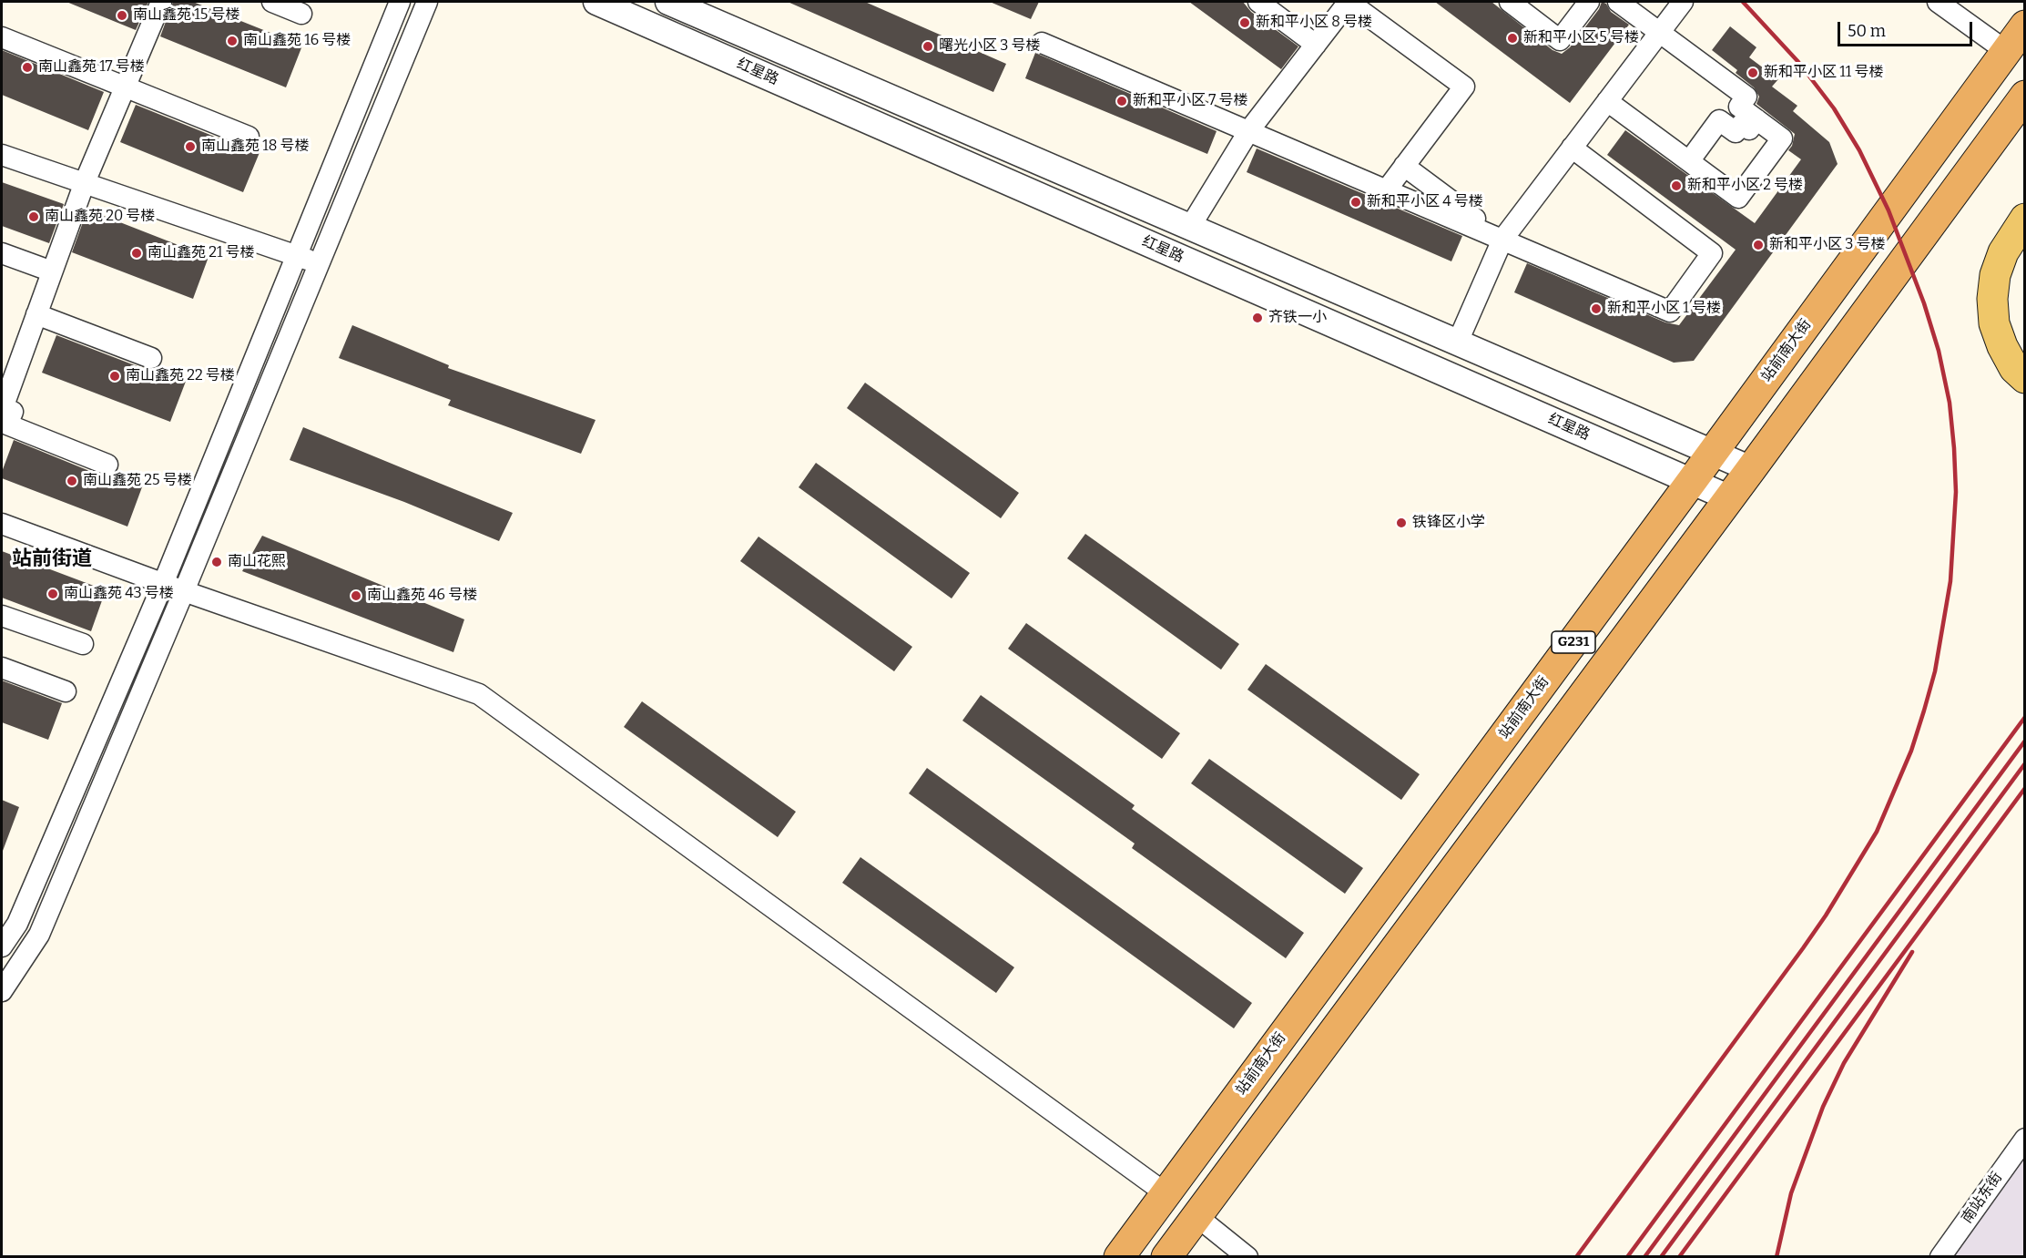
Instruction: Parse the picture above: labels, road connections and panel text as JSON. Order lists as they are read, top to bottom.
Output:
{
  "streets": {
    "highway": ["站前南大街", "G231"],
    "street": ["红星路", "南站东街"]
  },
  "crossings": [
    ["红星路", "站前南大街"],
    ["红星路", "G231"]
  ],
  "districts": ["站前街道"],
  "places": [
    "南山鑫苑 15 号楼",
    "新和平小区 8 号楼",
    "新和平小区 5 号楼",
    "南山鑫苑 16 号楼",
    "曙光小区 3 号楼",
    "南山鑫苑 17 号楼",
    "新和平小区 11 号楼",
    "新和平小区 7 号楼",
    "南山鑫苑 18 号楼",
    "新和平小区 2 号楼",
    "新和平小区 4 号楼",
    "南山鑫苑 20 号楼",
    "新和平小区 3 号楼",
    "南山鑫苑 21 号楼",
    "新和平小区 1 号楼",
    "齐铁一小",
    "南山鑫苑 22 号楼",
    "南山鑫苑 25 号楼",
    "铁锋区小学",
    "南山花熙",
    "南山鑫苑 43 号楼",
    "南山鑫苑 46 号楼"
  ],
  "scale_bar": "50 m"
}
